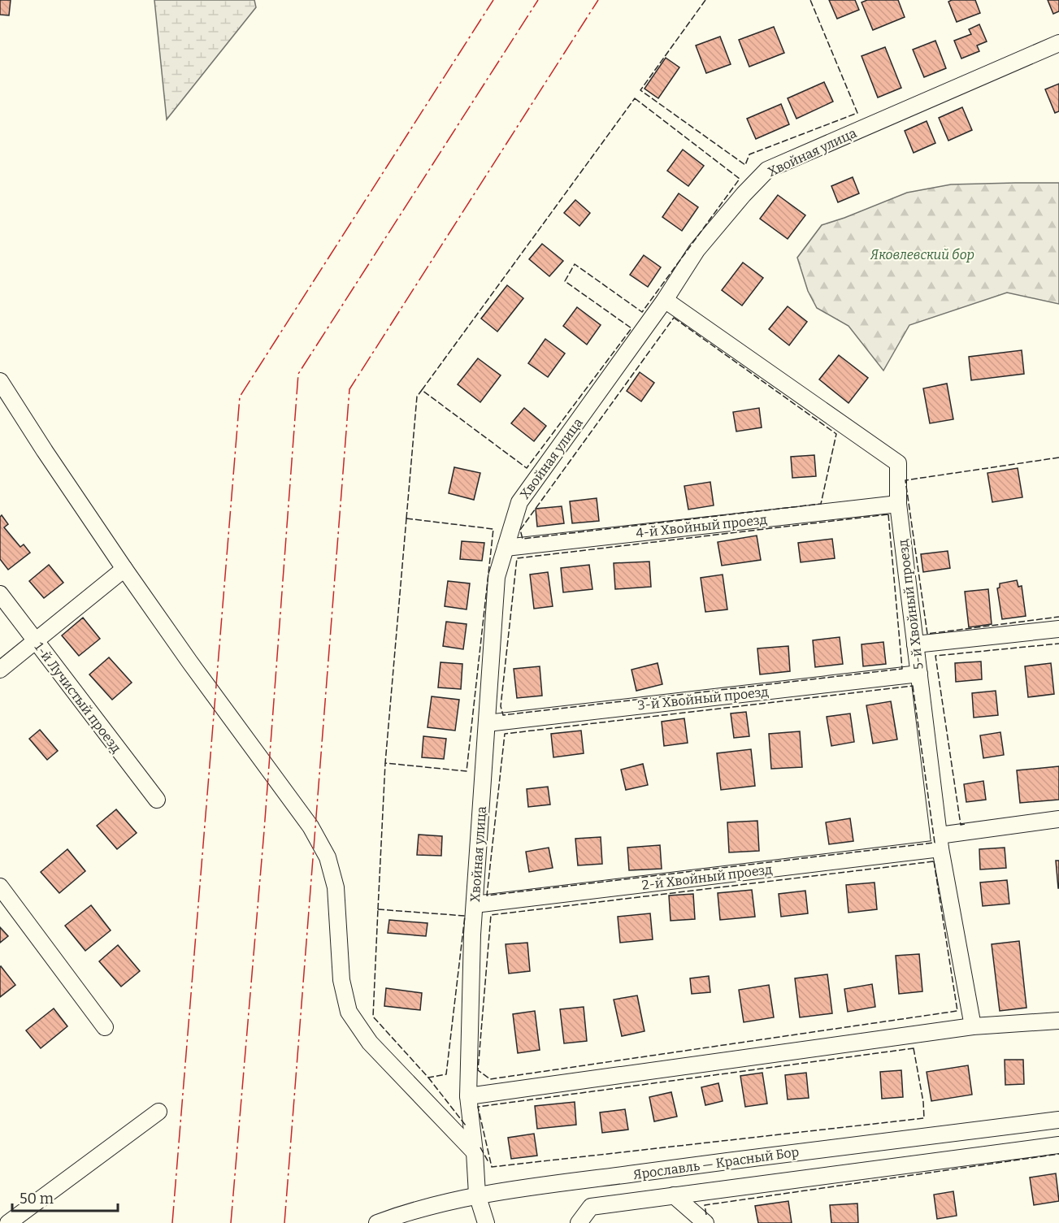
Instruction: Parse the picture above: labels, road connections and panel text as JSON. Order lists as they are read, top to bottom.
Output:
{
  "streets": {
    "street": [
      "Хвойная улица",
      "4-й Хвойный проезд",
      "5-й Хвойный проезд",
      "1-й Лучистый проезд",
      "3-й Хвойный проезд",
      "2-й Хвойный проезд",
      "Ярославль — Красный Бор"
    ]
  },
  "crossings": [
    ["Хвойная улица", "4-й Хвойный проезд"],
    ["Хвойная улица", "5-й Хвойный проезд"],
    ["Хвойная улица", "3-й Хвойный проезд"],
    ["Хвойная улица", "2-й Хвойный проезд"],
    ["Хвойная улица", "Ярославль — Красный Бор"],
    ["4-й Хвойный проезд", "5-й Хвойный проезд"],
    ["5-й Хвойный проезд", "3-й Хвойный проезд"],
    ["5-й Хвойный проезд", "2-й Хвойный проезд"]
  ],
  "parks": ["Яковлевский бор"],
  "scale_bar": "50 m"
}
